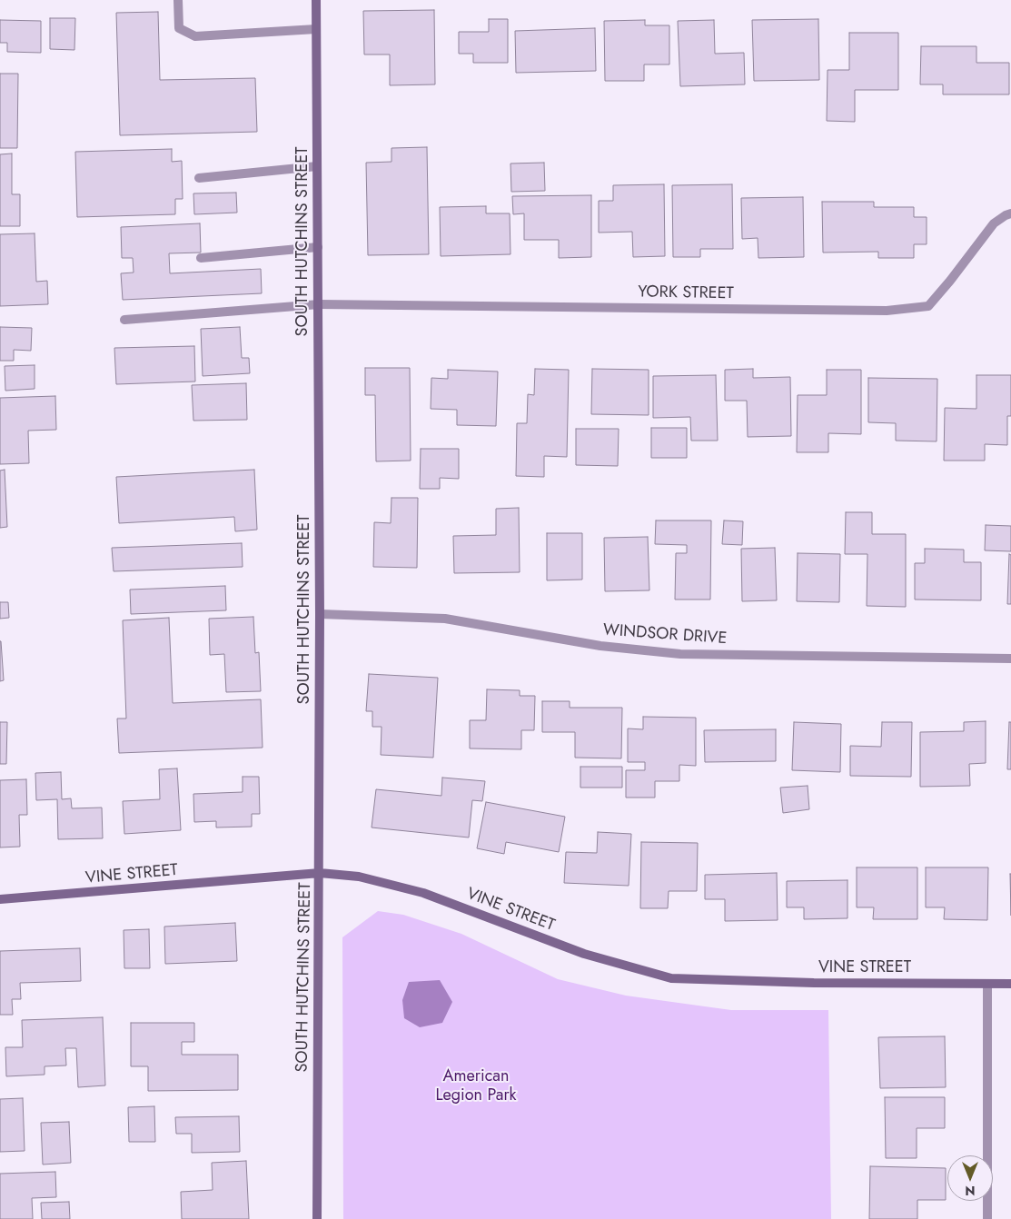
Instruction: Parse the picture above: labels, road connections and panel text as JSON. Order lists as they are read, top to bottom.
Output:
{
  "streets": {
    "main road": ["SOUTH HUTCHINS STREET", "VINE STREET"],
    "street": ["YORK STREET", "WINDSOR DRIVE"]
  },
  "crossings": [
    ["SOUTH HUTCHINS STREET", "YORK STREET"],
    ["SOUTH HUTCHINS STREET", "WINDSOR DRIVE"],
    ["SOUTH HUTCHINS STREET", "VINE STREET"]
  ],
  "parks": ["American Legion Park"],
  "north": "bottom"
}
